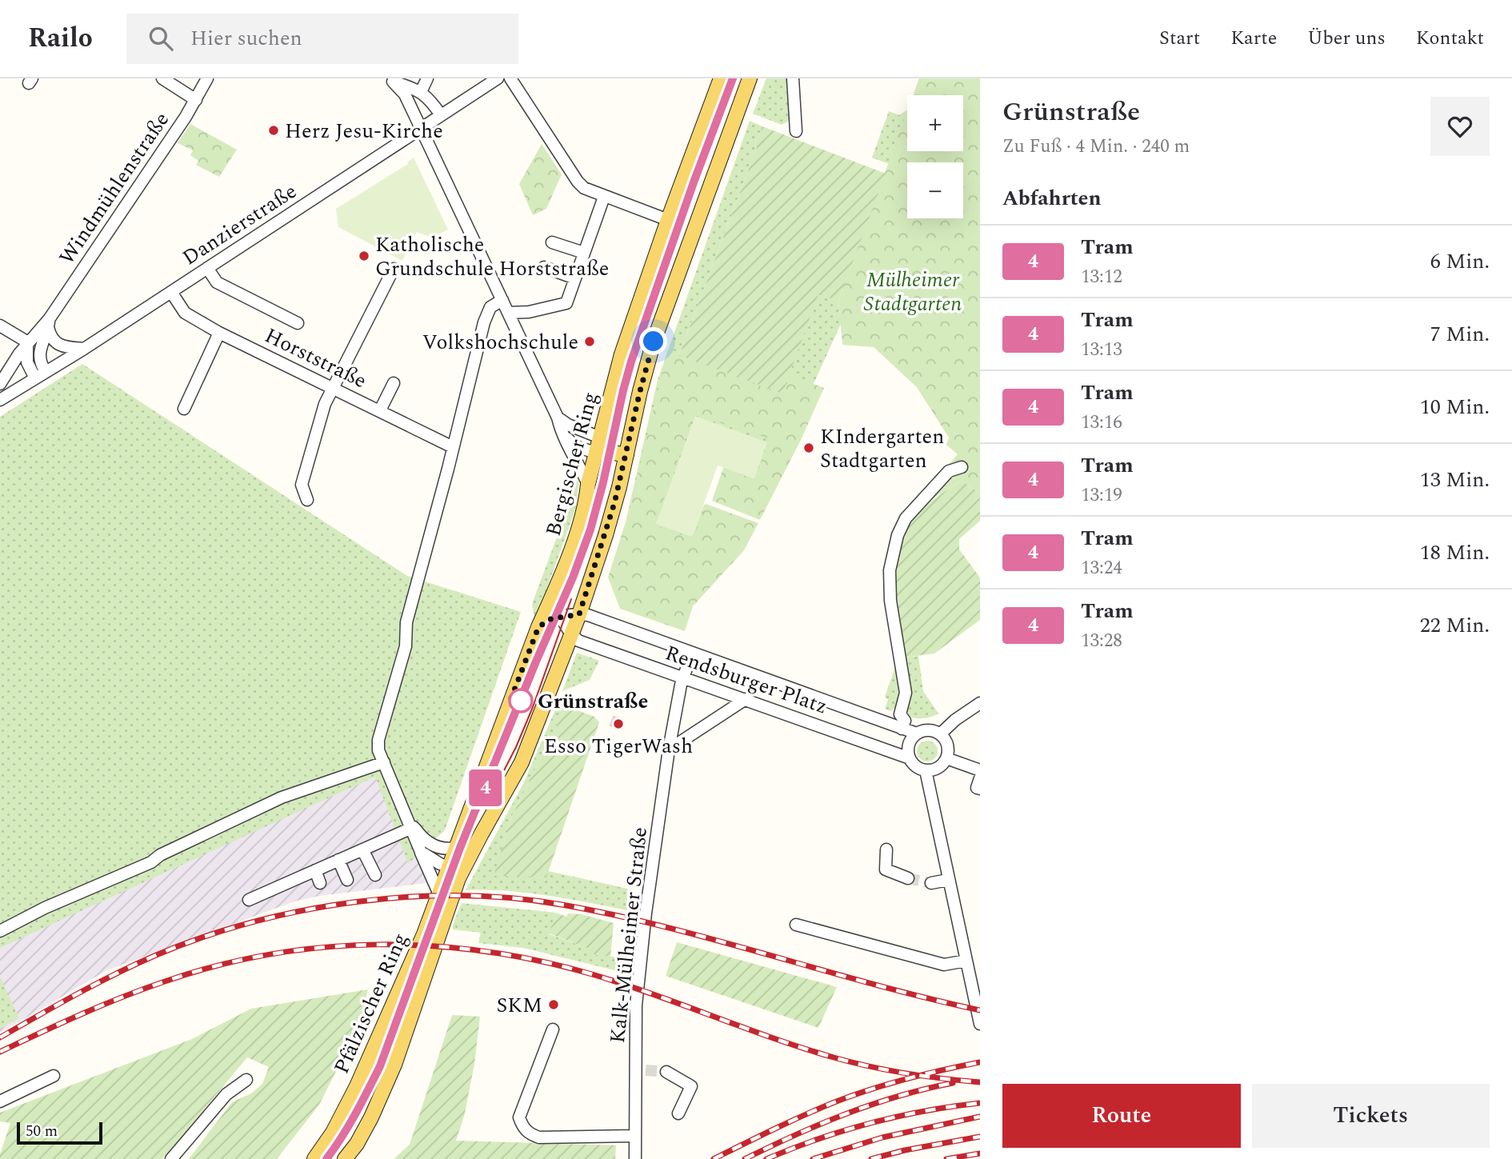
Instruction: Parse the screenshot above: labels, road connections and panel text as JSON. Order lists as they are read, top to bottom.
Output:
{
  "streets": {
    "main road": ["Bergischer Ring", "Pfälzischer Ring"],
    "street": [
      "Windmühlenstraße",
      "Danzierstraße",
      "Horststraße",
      "Rendsburger Platz",
      "Kalk-Mülheimer Straße"
    ]
  },
  "crossings": [
    ["Windmühlenstraße", "Danzierstraße"],
    ["Danzierstraße", "Horststraße"],
    ["Bergischer Ring", "Pfälzischer Ring"],
    ["Rendsburger Platz", "Kalk-Mülheimer Straße"]
  ],
  "parks": ["Mülheimer Stadtgarten"],
  "places": [
    "Herz Jesu-Kirche",
    "Katholische Grundschule Horststraße",
    "Volkshochschule",
    "KIndergarten Stadtgarten",
    "Grünstraße",
    "Esso TigerWash",
    "SKM"
  ],
  "lines": ["tram line 4"],
  "scale_bar": "50 m",
  "page": {
    "header": "Railo",
    "search": "Hier suchen",
    "nav": [
      "Start",
      "Karte",
      "Über uns",
      "Kontakt"
    ],
    "on_map": "4",
    "heading": [
      ["Grünstraße", "Zu Fuß · 4 Min. · 240 m"],
      "Abfahrten"
    ],
    "map_buttons": ["+", "−"],
    "list": [
      {
        "mark": "4",
        "name": "Tram",
        "note": "13:12",
        "value": "6 Min."
      },
      {
        "mark": "4",
        "name": "Tram",
        "note": "13:13",
        "value": "7 Min."
      },
      {
        "mark": "4",
        "name": "Tram",
        "note": "13:16",
        "value": "10 Min."
      },
      {
        "mark": "4",
        "name": "Tram",
        "note": "13:19",
        "value": "13 Min."
      },
      {
        "mark": "4",
        "name": "Tram",
        "note": "13:24",
        "value": "18 Min."
      },
      {
        "mark": "4",
        "name": "Tram",
        "note": "13:28",
        "value": "22 Min."
      }
    ],
    "buttons": ["Route", "Tickets"],
    "scale": "50 m"
  }
}
